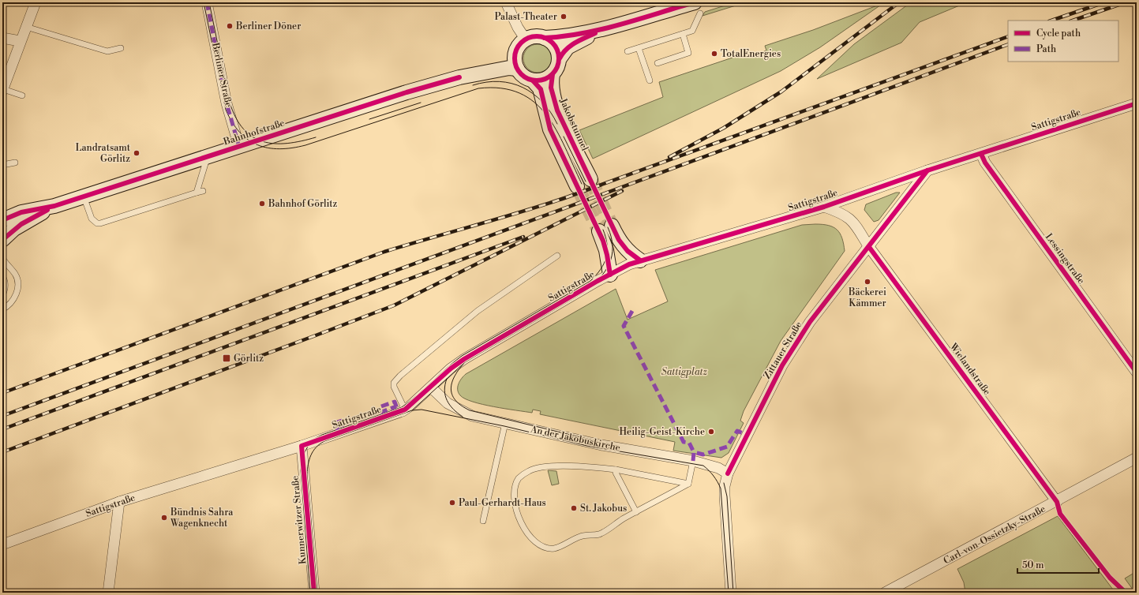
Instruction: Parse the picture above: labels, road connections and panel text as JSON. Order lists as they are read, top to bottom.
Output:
{
  "streets": {
    "main road": ["Jakobstunnel", "Bahnhofstraße"],
    "street": [
      "Berliner Straße",
      "Sattigstraße",
      "Lessingstraße",
      "Zittauer Straße",
      "Wielandstraße",
      "An der Jakobuskirche",
      "Kunnerwitzer Straße",
      "Carl-von-Ossietzky-Straße"
    ]
  },
  "crossings": [
    ["Berliner Straße", "Bahnhofstraße"],
    ["Sattigstraße", "Lessingstraße"],
    ["Sattigstraße", "An der Jakobuskirche"],
    ["Sattigstraße", "Kunnerwitzer Straße"],
    ["Jakobstunnel", "Bahnhofstraße"],
    ["Zittauer Straße", "Wielandstraße"],
    ["Zittauer Straße", "An der Jakobuskirche"],
    ["Wielandstraße", "Carl-von-Ossietzky-Straße"]
  ],
  "parks": ["Sattigplatz"],
  "places": {
    "other": [
      "Palast-Theater",
      "Berliner Döner",
      "TotalEnergies",
      "Landratsamt Görlitz",
      "Bahnhof Görlitz",
      "Bäckerei Kämmer",
      "Heilig-Geist-Kirche",
      "Paul-Gerhardt-Haus",
      "St. Jakobus",
      "Bündnis Sahra Wagenknecht"
    ],
    "transit": ["Görlitz"]
  },
  "legend": ["Cycle path", "Path"],
  "scale_bar": "50 m"
}
